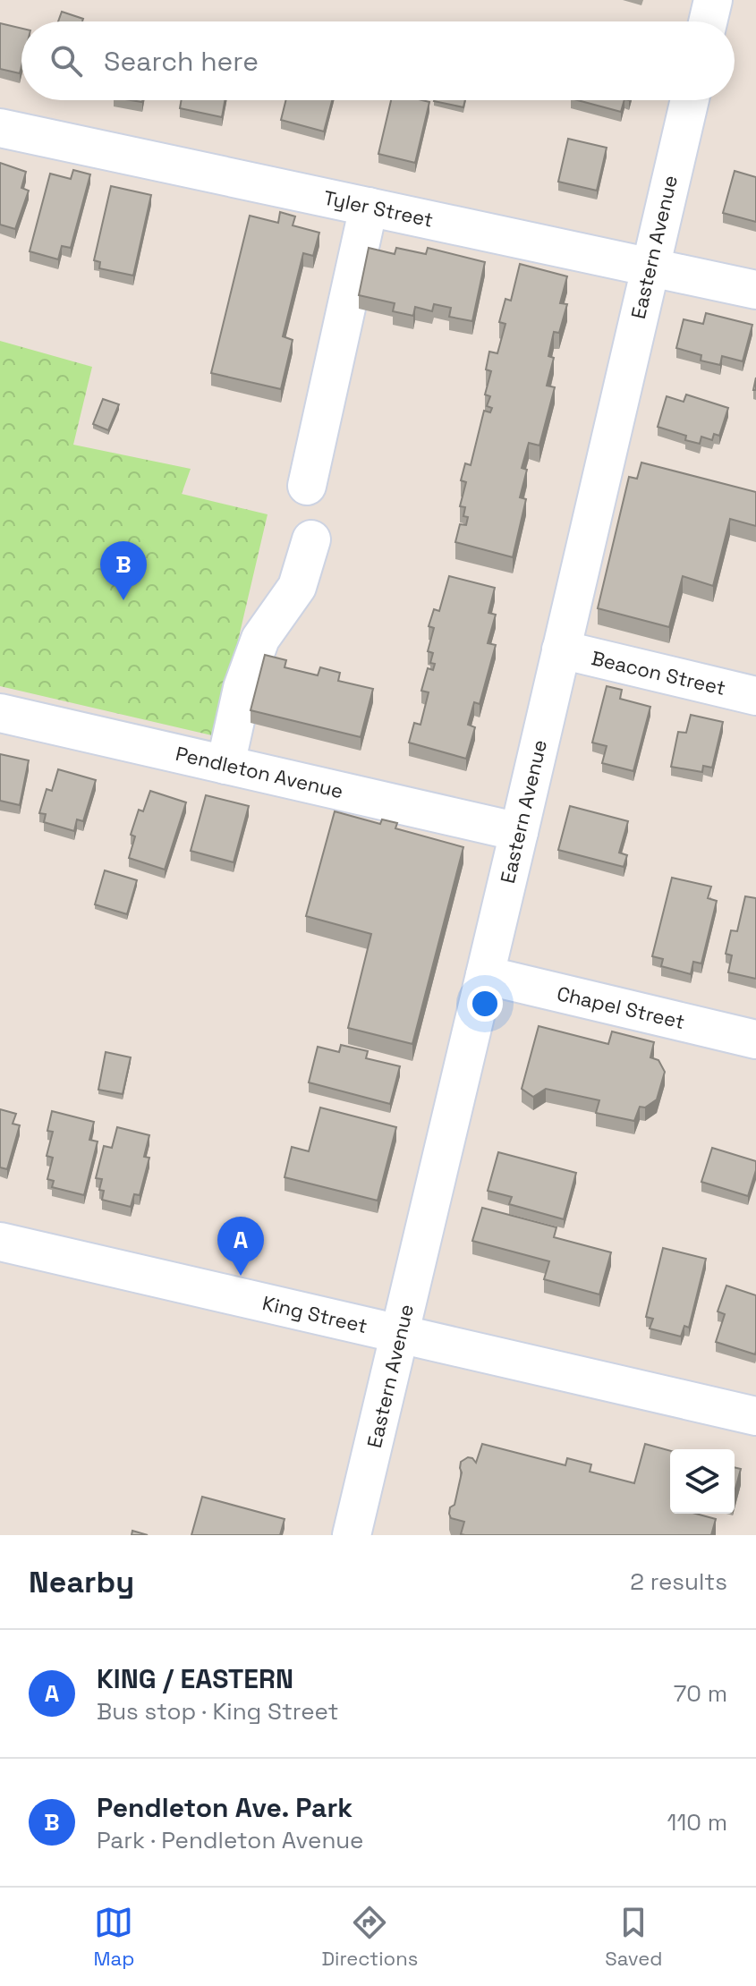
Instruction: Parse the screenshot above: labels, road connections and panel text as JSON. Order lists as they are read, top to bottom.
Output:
{
  "streets": {
    "street": [
      "Tyler Street",
      "Eastern Avenue",
      "Beacon Street",
      "Pendleton Avenue",
      "Chapel Street",
      "King Street"
    ]
  },
  "crossings": [
    ["Tyler Street", "Eastern Avenue"],
    ["Eastern Avenue", "Beacon Street"],
    ["Eastern Avenue", "Pendleton Avenue"],
    ["Eastern Avenue", "Chapel Street"],
    ["Eastern Avenue", "King Street"]
  ],
  "page": {
    "search": "Search here",
    "pins": ["B", "A"],
    "heading": ["Nearby", "2 results"],
    "list": [
      {
        "mark": "A",
        "name": "KING / EASTERN",
        "note": "Bus stop · King Street",
        "value": "70 m"
      },
      {
        "mark": "B",
        "name": "Pendleton Ave. Park",
        "note": "Park · Pendleton Avenue",
        "value": "110 m"
      }
    ],
    "nav": ["Map", "Directions", "Saved"]
  }
}
